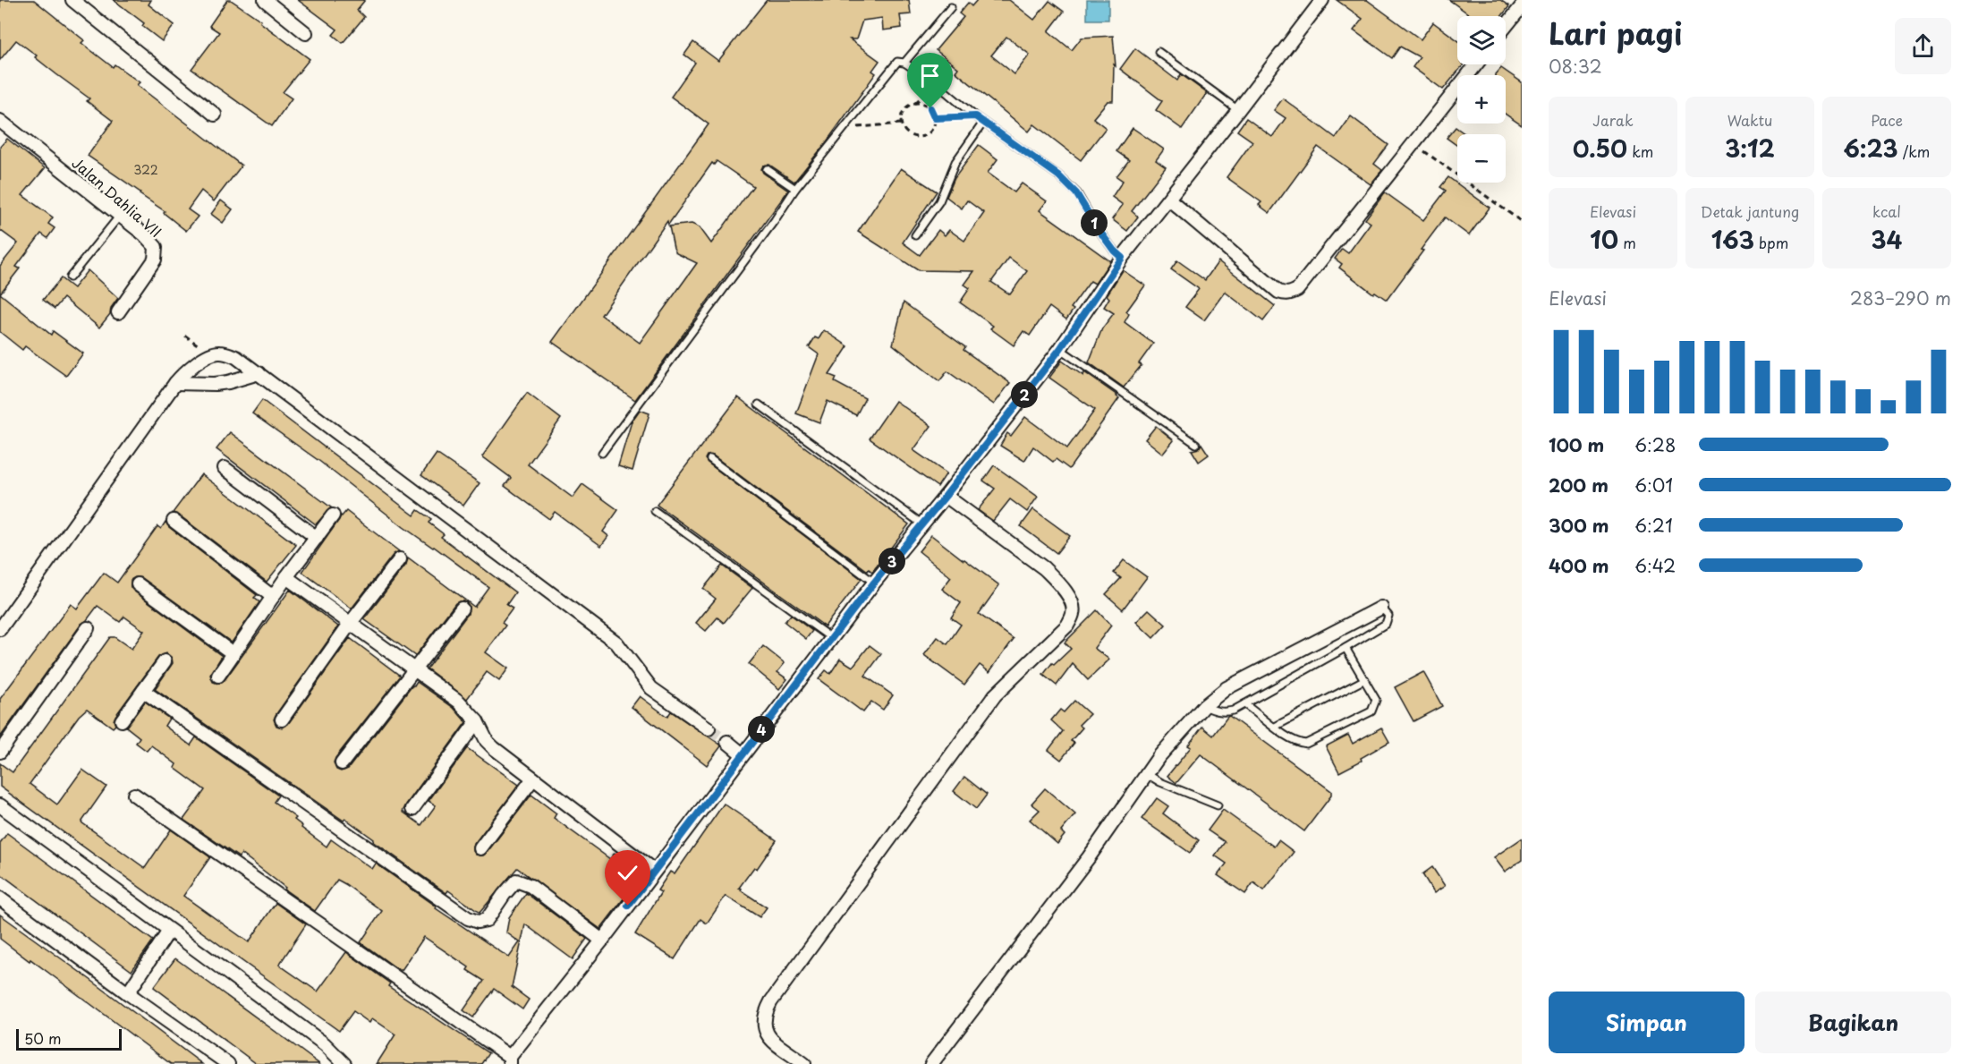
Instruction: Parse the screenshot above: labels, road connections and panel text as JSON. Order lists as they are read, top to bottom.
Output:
{
  "streets": {
    "street": ["Jalan Dahlia VII"]
  },
  "house_numbers": ["322"],
  "scale_bar": "50 m",
  "page": {
    "heading": ["Lari pagi", "08:32"],
    "map_buttons": ["+", "−"],
    "stats": [
      ["Jarak", "0.50 km"],
      ["Waktu", "3:12"],
      ["Pace", "6:23 /km"],
      ["Elevasi", "10 m"],
      ["Detak jantung", "163 bpm"],
      ["kcal", "34"]
    ],
    "pins": [
      "1",
      "2",
      "3",
      "4"
    ],
    "chart": ["Elevasi", "283–290 m"],
    "list": [
      {
        "name": "100 m",
        "note": "6:28"
      },
      {
        "name": "200 m",
        "note": "6:01"
      },
      {
        "name": "300 m",
        "note": "6:21"
      },
      {
        "name": "400 m",
        "note": "6:42"
      }
    ],
    "buttons": ["Simpan", "Bagikan"],
    "scale": "50 m"
  }
}
